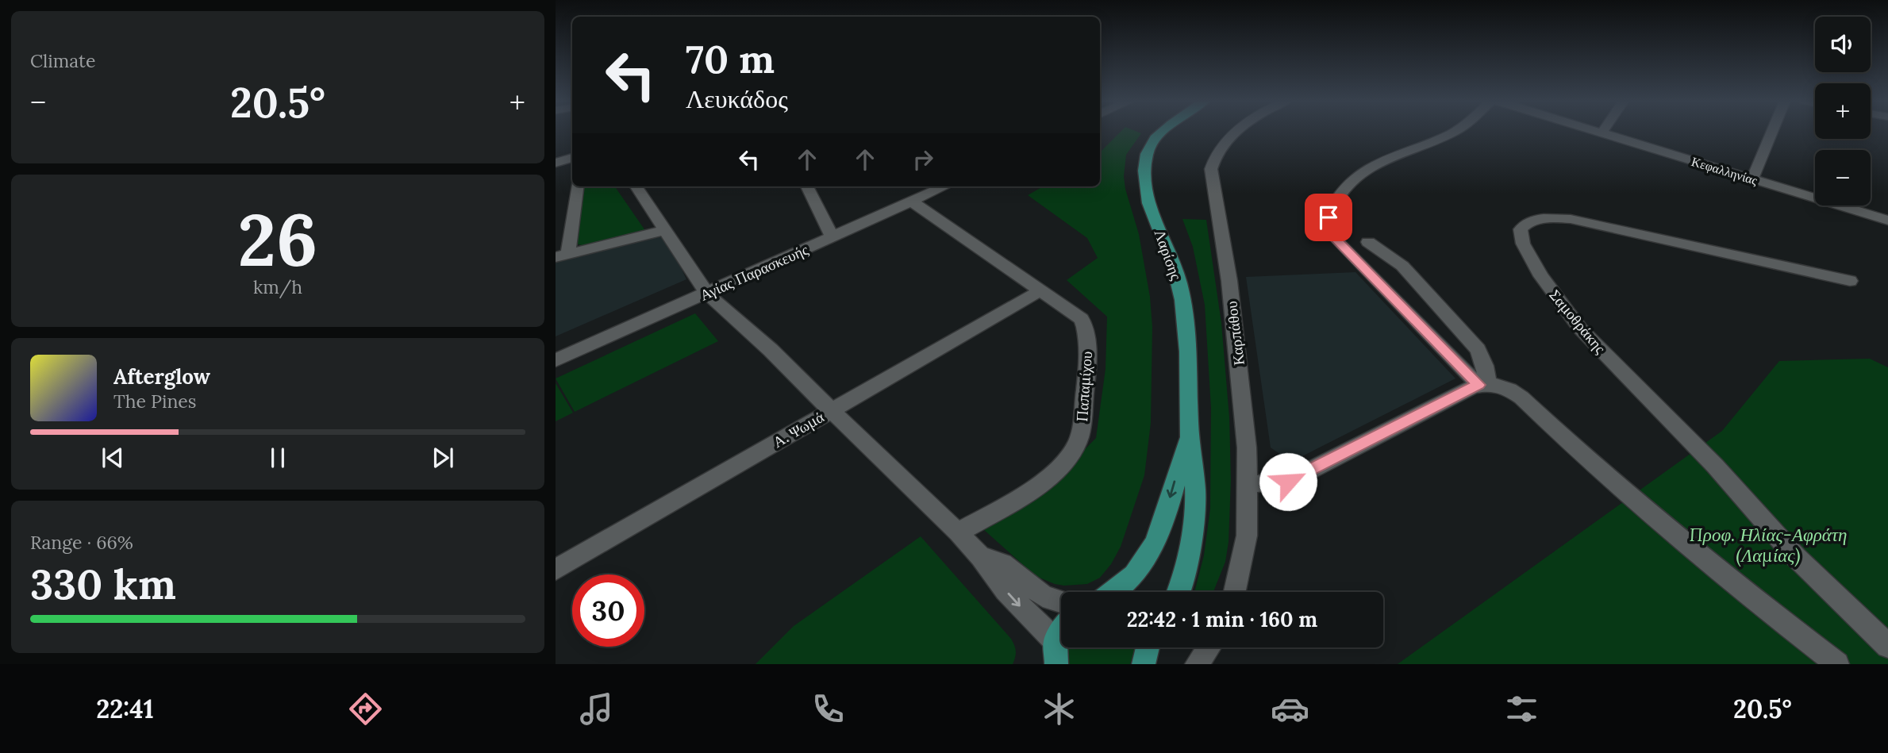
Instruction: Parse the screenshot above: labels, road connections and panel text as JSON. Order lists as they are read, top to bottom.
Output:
{
  "streets": {
    "main road": ["Λαρίσης"],
    "street": [
      "Κεφαλληνίας",
      "Αγίας Παρασκευής",
      "Σαμοθράκης",
      "Καρπάθου",
      "Παπαμίχου",
      "Α. Ψωμά"
    ]
  },
  "crossings": [
    ["Αγίας Παρασκευής", "Παπαμίχου"],
    ["Παπαμίχου", "Α. Ψωμά"]
  ],
  "parks": ["Προφ. Ηλίας-Αφράτη (Λαμίας)"],
  "page": {
    "tile": [
      "Climate",
      ["26", "km/h"],
      ["Range · 66%", "330 km"]
    ],
    "map_buttons": ["+", "−"],
    "turn": ["70 m", "Λευκάδος"],
    "heat": ["−", "20.5°", "+"],
    "song": ["Afterglow", "The Pines"],
    "limit": "30",
    "trip": "22:42 · 1 min · 160 m",
    "tabs": ["22:41", "20.5°"]
  }
}
